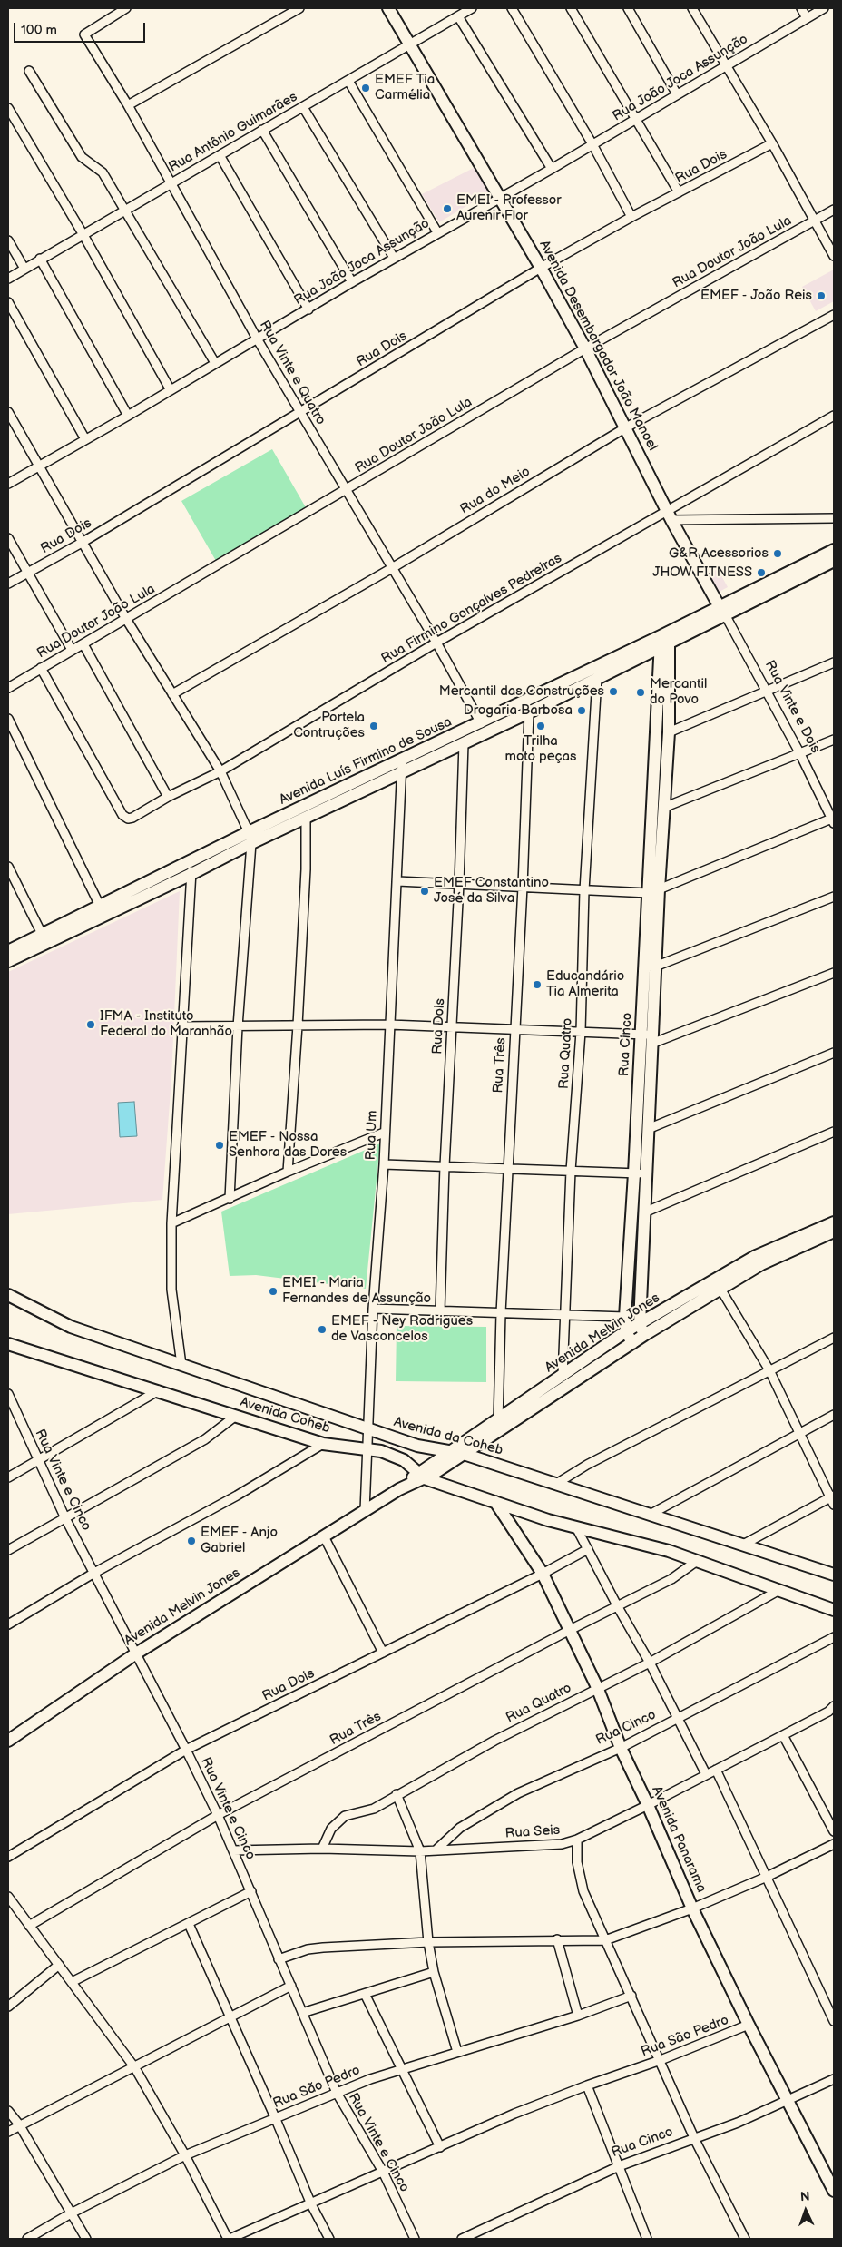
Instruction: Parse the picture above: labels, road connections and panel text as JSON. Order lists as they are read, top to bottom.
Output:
{
  "streets": {
    "main road": [
      "Avenida Desembargador João Manoel",
      "Avenida Luís Firmino de Sousa",
      "Rua Cinco",
      "Avenida Melvin Jones",
      "Avenida Coheb",
      "Avenida da Coheb",
      "Avenida Panarama"
    ],
    "street": [
      "Rua João Joca Assunção",
      "Rua Antônio Guimarães",
      "Rua Dois",
      "Rua Doutor João Lula",
      "Rua Vinte e Quatro",
      "Rua do Meio",
      "Rua Firmino Gonçalves Pedreiras",
      "Rua Vinte e Dois",
      "Rua Quatro",
      "Rua Três",
      "Rua Um",
      "Rua Vinte e Cinco",
      "Rua Seis",
      "Rua São Pedro"
    ]
  },
  "crossings": [
    ["Rua João Joca Assunção", "Avenida Desembargador João Manoel"],
    ["Rua João Joca Assunção", "Rua Vinte e Quatro"],
    ["Rua Antônio Guimarães", "Avenida Desembargador João Manoel"],
    ["Rua Antônio Guimarães", "Rua Vinte e Quatro"],
    ["Rua Dois", "Avenida Desembargador João Manoel"],
    ["Rua Dois", "Rua Vinte e Quatro"],
    ["Rua Dois", "Avenida Luís Firmino de Sousa"],
    ["Rua Dois", "Rua Vinte e Cinco"],
    ["Rua Dois", "Avenida Panarama"],
    ["Rua Doutor João Lula", "Avenida Desembargador João Manoel"],
    ["Rua Doutor João Lula", "Rua Vinte e Quatro"],
    ["Rua Doutor João Lula", "Rua Firmino Gonçalves Pedreiras"],
    ["Avenida Desembargador João Manoel", "Rua do Meio"],
    ["Avenida Desembargador João Manoel", "Rua Firmino Gonçalves Pedreiras"],
    ["Avenida Desembargador João Manoel", "Rua Vinte e Dois"],
    ["Avenida Desembargador João Manoel", "Avenida Luís Firmino de Sousa"],
    ["Rua Vinte e Quatro", "Rua do Meio"],
    ["Rua Vinte e Quatro", "Rua Firmino Gonçalves Pedreiras"],
    ["Rua Vinte e Quatro", "Avenida Luís Firmino de Sousa"],
    ["Rua Vinte e Dois", "Avenida Luís Firmino de Sousa"],
    ["Avenida Luís Firmino de Sousa", "Rua Cinco"],
    ["Avenida Luís Firmino de Sousa", "Rua Quatro"],
    ["Avenida Luís Firmino de Sousa", "Rua Três"],
    ["Avenida Luís Firmino de Sousa", "Rua Um"],
    ["Rua Cinco", "Avenida Melvin Jones"],
    ["Rua Cinco", "Rua Seis"],
    ["Rua Cinco", "Avenida Panarama"],
    ["Rua Quatro", "Avenida Melvin Jones"],
    ["Rua Quatro", "Rua Seis"],
    ["Rua Quatro", "Avenida Panarama"],
    ["Rua Três", "Avenida Melvin Jones"],
    ["Rua Três", "Rua Vinte e Cinco"],
    ["Rua Três", "Avenida Panarama"],
    ["Rua Um", "Avenida Melvin Jones"],
    ["Rua Um", "Avenida Coheb"],
    ["Rua Um", "Avenida da Coheb"],
    ["Avenida Melvin Jones", "Avenida Coheb"],
    ["Avenida Melvin Jones", "Avenida da Coheb"],
    ["Avenida Melvin Jones", "Rua Vinte e Cinco"],
    ["Avenida Coheb", "Avenida Panarama"],
    ["Rua Vinte e Cinco", "Rua Seis"],
    ["Rua Vinte e Cinco", "Rua São Pedro"],
    ["Rua Seis", "Avenida Panarama"],
    ["Avenida Panarama", "Rua São Pedro"]
  ],
  "places": [
    "EMEF Tia Carmélia",
    "EMEI - Professor Aurenir Flor",
    "EMEF - João Reis",
    "G&R Acessorios",
    "JHOW FITNESS",
    "Mercantil das Construções",
    "Mercantil do Povo",
    "Drogaria Barbosa",
    "Portela Contruções",
    "Trilha moto peças",
    "EMEF Constantino José da Silva",
    "Educandário Tia Almerita",
    "IFMA - Instituto Federal do Maranhão",
    "EMEF - Nossa Senhora das Dores",
    "EMEI - Maria Fernandes de Assunção",
    "EMEF - Ney Rodrigues de Vasconcelos",
    "EMEF - Anjo Gabriel"
  ],
  "scale_bar": "100 m",
  "north": "top"
}
